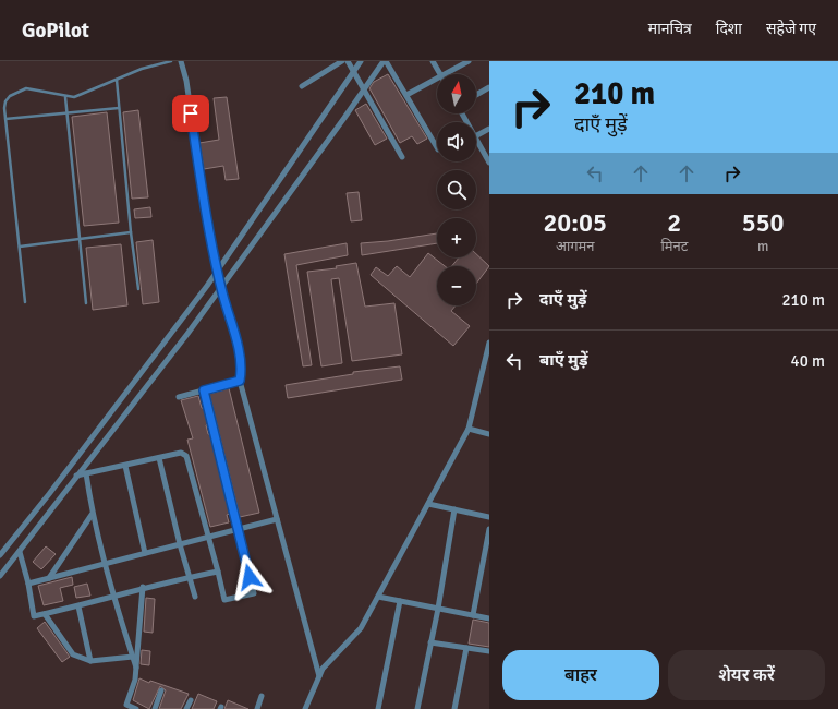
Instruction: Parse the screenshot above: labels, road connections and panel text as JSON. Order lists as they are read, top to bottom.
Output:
{
  "north": "top",
  "page": {
    "header": "GoPilot",
    "nav": ["मानचित्र", "दिशा", "सहेजे गए"],
    "turn": ["210 m", "दाएँ मुड़ें"],
    "map_buttons": ["+", "−"],
    "eta": [
      "20:05",
      "आगमन",
      "2",
      "मिनट",
      "550",
      "m"
    ],
    "list": [
      {
        "name": "दाएँ मुड़ें",
        "value": "210 m"
      },
      {
        "name": "बाएँ मुड़ें",
        "value": "40 m"
      }
    ],
    "buttons": ["बाहर", "शेयर करें"]
  }
}
